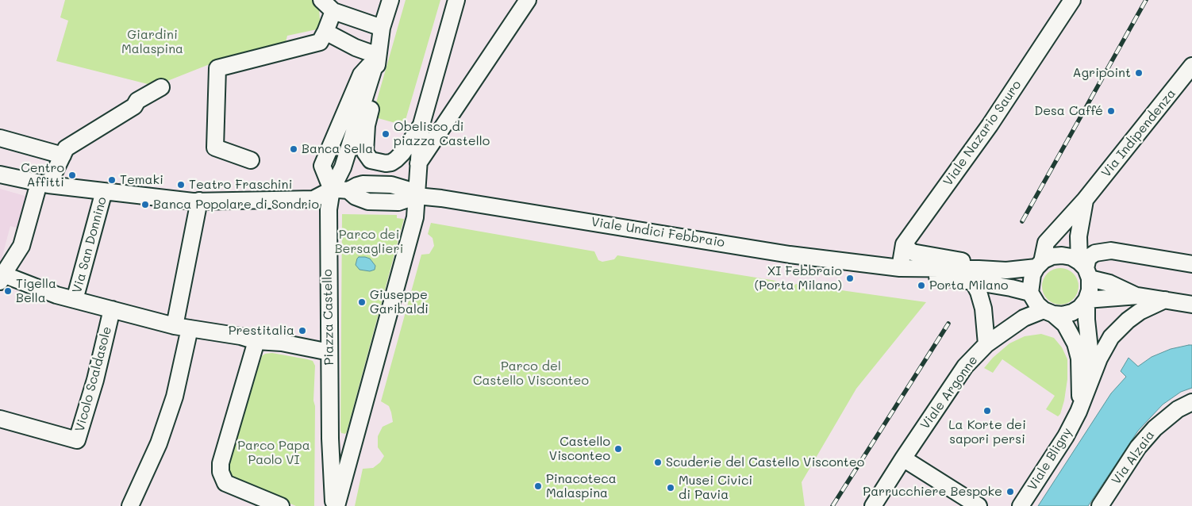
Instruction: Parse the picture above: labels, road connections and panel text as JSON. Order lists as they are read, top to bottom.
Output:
{
  "streets": {
    "street": [
      "Viale Nazario Sauro",
      "Via Indipendenza",
      "Viale Undici Febbraio",
      "Via San Donnino",
      "Piazza Castello",
      "Vicolo Scaldasole",
      "Viale Argonne",
      "Via Alzaia",
      "Viale Bligny"
    ]
  },
  "crossings": [
    ["Viale Nazario Sauro", "Viale Undici Febbraio"],
    ["Via Indipendenza", "Viale Undici Febbraio"],
    ["Via Indipendenza", "Viale Argonne"],
    ["Via Indipendenza", "Viale Bligny"],
    ["Viale Undici Febbraio", "Piazza Castello"],
    ["Viale Undici Febbraio", "Viale Argonne"],
    ["Viale Undici Febbraio", "Viale Bligny"],
    ["Viale Argonne", "Viale Bligny"]
  ],
  "parks": [
    "Giardini Malaspina",
    "Parco dei Bersaglieri",
    "Parco del Castello Visconteo",
    "Parco Papa Paolo VI"
  ],
  "places": [
    "Agripoint",
    "Desa Caffé",
    "Obelisco di piazza Castello",
    "Banca Sella",
    "Centro Affitti",
    "Temaki",
    "Teatro Fraschini",
    "Banca Popolare di Sondrio",
    "XI Febbraio (Porta Milano)",
    "Porta Milano",
    "Tigella Bella",
    "Giuseppe Garibaldi",
    "Prestitalia",
    "La Korte dei sapori persi",
    "Castello Visconteo",
    "Scuderie del Castello Visconteo",
    "Pinacoteca Malaspina",
    "Musei Civici di Pavia",
    "Parrucchiere Bespoke"
  ]
}
